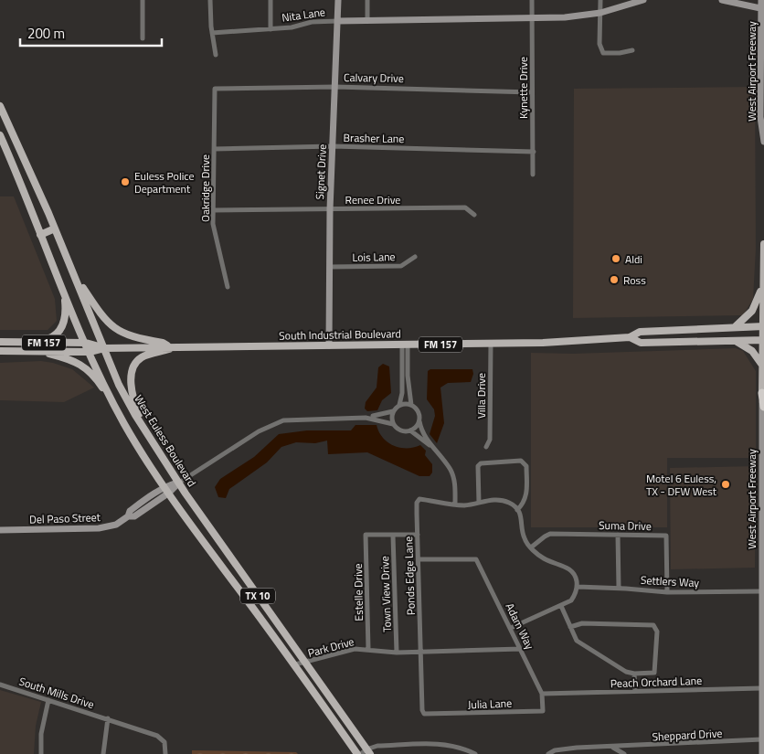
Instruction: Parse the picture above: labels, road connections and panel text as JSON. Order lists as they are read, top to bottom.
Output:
{
  "streets": {
    "main road": [
      "West Airport Freeway",
      "South Industrial Boulevard",
      "FM 157",
      "West Euless Boulevard",
      "TX 10"
    ],
    "street": [
      "Nita Lane",
      "Calvary Drive",
      "Kynette Drive",
      "Brasher Lane",
      "Signet Drive",
      "Oakridge Drive",
      "Renee Drive",
      "Lois Lane",
      "Villa Drive",
      "Del Paso Street",
      "Suma Drive",
      "Ponds Edge Lane",
      "Settlers Way",
      "Estelle Drive",
      "Town View Drive",
      "Adam Way",
      "Park Drive",
      "Peach Orchard Lane",
      "South Mills Drive",
      "Julia Lane",
      "Sheppard Drive"
    ]
  },
  "crossings": [
    ["Nita Lane", "Kynette Drive"],
    ["Nita Lane", "Signet Drive"],
    ["West Airport Freeway", "South Industrial Boulevard"],
    ["West Airport Freeway", "Settlers Way"],
    ["West Airport Freeway", "Peach Orchard Lane"],
    ["West Airport Freeway", "Sheppard Drive"],
    ["Calvary Drive", "Kynette Drive"],
    ["Calvary Drive", "Signet Drive"],
    ["Calvary Drive", "Oakridge Drive"],
    ["Kynette Drive", "Brasher Lane"],
    ["Brasher Lane", "Signet Drive"],
    ["Brasher Lane", "Oakridge Drive"],
    ["Signet Drive", "Renee Drive"],
    ["Signet Drive", "Lois Lane"],
    ["Signet Drive", "South Industrial Boulevard"],
    ["Oakridge Drive", "Renee Drive"],
    ["South Industrial Boulevard", "Villa Drive"],
    ["South Industrial Boulevard", "West Euless Boulevard"],
    ["South Industrial Boulevard", "TX 10"],
    ["West Euless Boulevard", "Del Paso Street"],
    ["West Euless Boulevard", "Park Drive"],
    ["Del Paso Street", "TX 10"],
    ["Suma Drive", "Settlers Way"],
    ["Ponds Edge Lane", "Adam Way"],
    ["Ponds Edge Lane", "Park Drive"],
    ["Ponds Edge Lane", "Julia Lane"],
    ["Estelle Drive", "Town View Drive"],
    ["Estelle Drive", "Park Drive"],
    ["Town View Drive", "Park Drive"],
    ["TX 10", "Park Drive"],
    ["Adam Way", "Park Drive"],
    ["Adam Way", "Peach Orchard Lane"],
    ["Adam Way", "Julia Lane"],
    ["Peach Orchard Lane", "Julia Lane"]
  ],
  "places": [
    "Euless Police Department",
    "Aldi",
    "Ross",
    "Motel 6 Euless, TX - DFW West"
  ],
  "scale_bar": "200 m"
}
